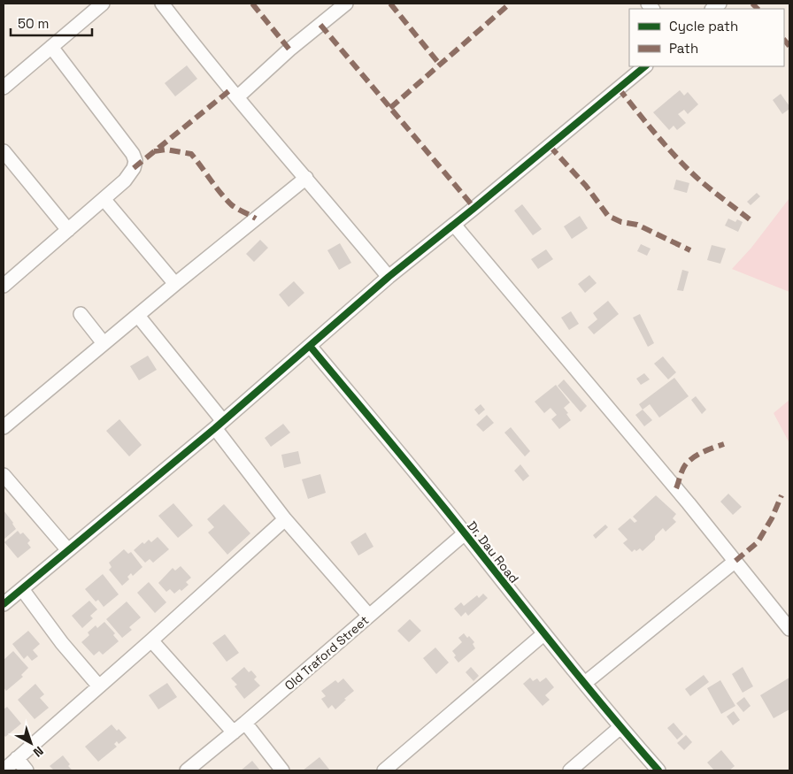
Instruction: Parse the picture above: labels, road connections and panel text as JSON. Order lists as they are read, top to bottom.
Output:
{
  "streets": {
    "street": ["Dr. Dau Road", "Old Traford Street"]
  },
  "crossings": [
    ["Dr. Dau Road", "Old Traford Street"]
  ],
  "legend": ["Cycle path", "Path"],
  "scale_bar": "50 m",
  "north": "bottom right"
}
